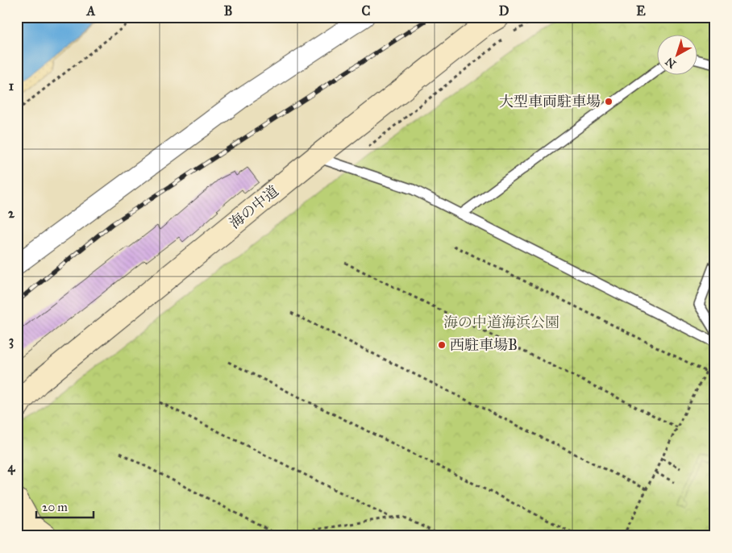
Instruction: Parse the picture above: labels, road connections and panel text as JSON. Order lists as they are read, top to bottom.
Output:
{
  "streets": {
    "street": ["海の中道"]
  },
  "parks": ["海の中道海浜公園"],
  "places": ["大型車両駐車場", "西駐車場B"],
  "scale_bar": "20 m",
  "north": "bottom left",
  "grid": {
    "columns": [
      "A",
      "B",
      "C",
      "D",
      "E"
    ],
    "rows": [
      "1",
      "2",
      "3",
      "4"
    ]
  }
}
